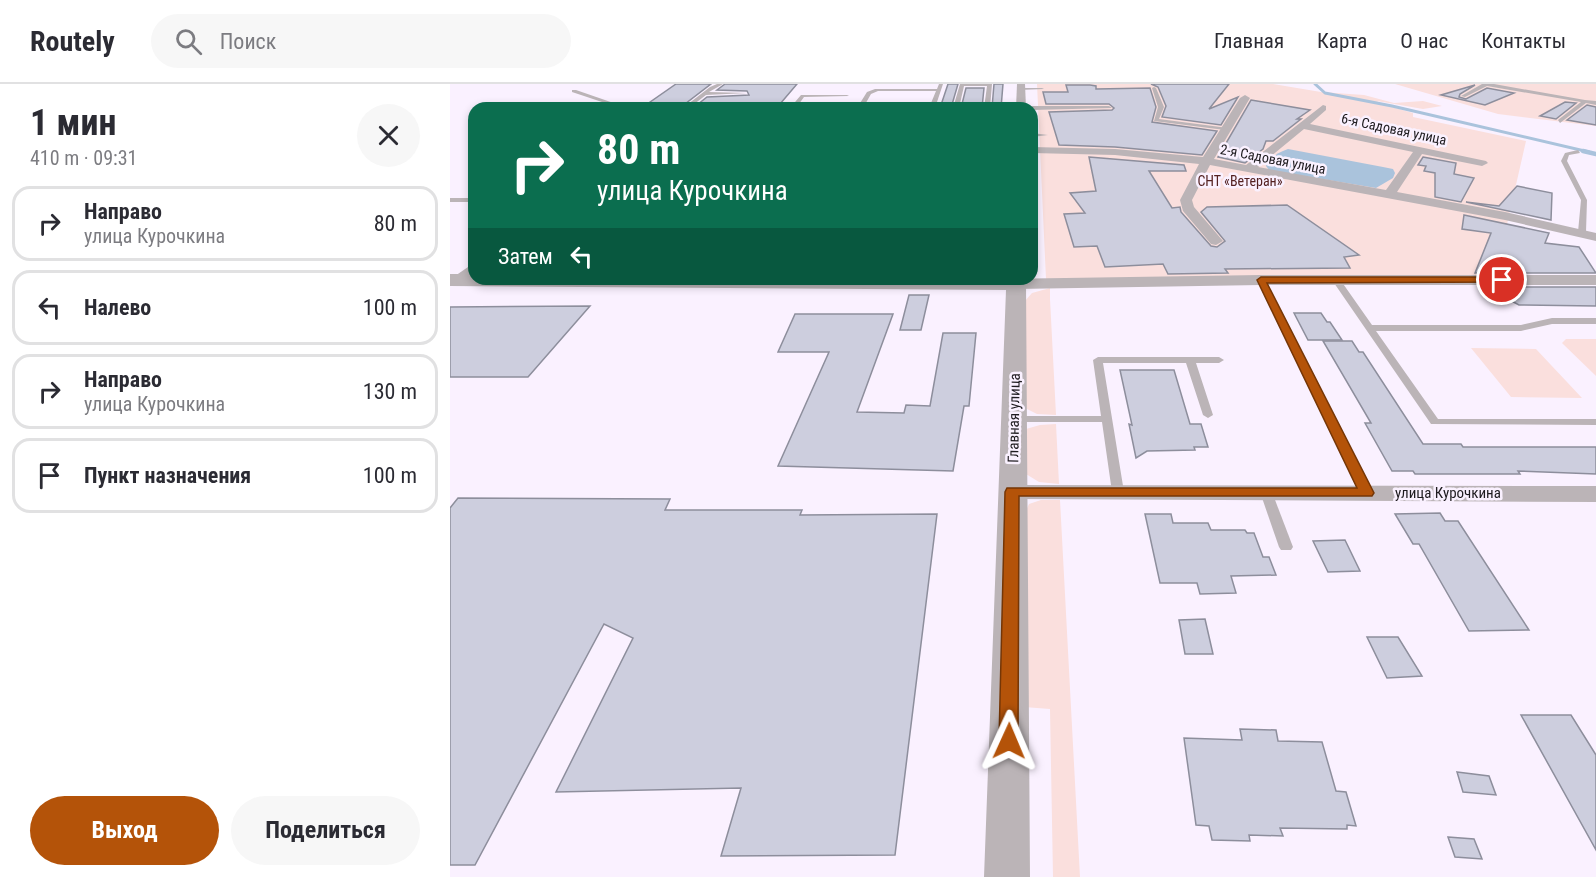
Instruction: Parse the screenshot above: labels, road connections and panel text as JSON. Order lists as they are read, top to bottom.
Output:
{
  "streets": {
    "street": [
      "6-я Садовая улица",
      "2-я Садовая улица",
      "Главная улица",
      "улица Курочкина"
    ]
  },
  "crossings": [
    ["Главная улица", "улица Курочкина"]
  ],
  "parks": ["СНТ «Ветеран»"],
  "page": {
    "header": "Routely",
    "search": "Поиск",
    "nav": [
      "Главная",
      "Карта",
      "О нас",
      "Контакты"
    ],
    "heading": ["1 мин", "410 m · 09:31"],
    "turn": ["80 m", "улица Курочкина"],
    "list": [
      {
        "name": "Направо",
        "note": "улица Курочкина",
        "value": "80 m"
      },
      {
        "name": "Налево",
        "value": "100 m"
      },
      {
        "name": "Направо",
        "note": "улица Курочкина",
        "value": "130 m"
      },
      {
        "name": "Пункт назначения",
        "value": "100 m"
      }
    ],
    "then": "Затем",
    "buttons": ["Выход", "Поделиться"]
  }
}
